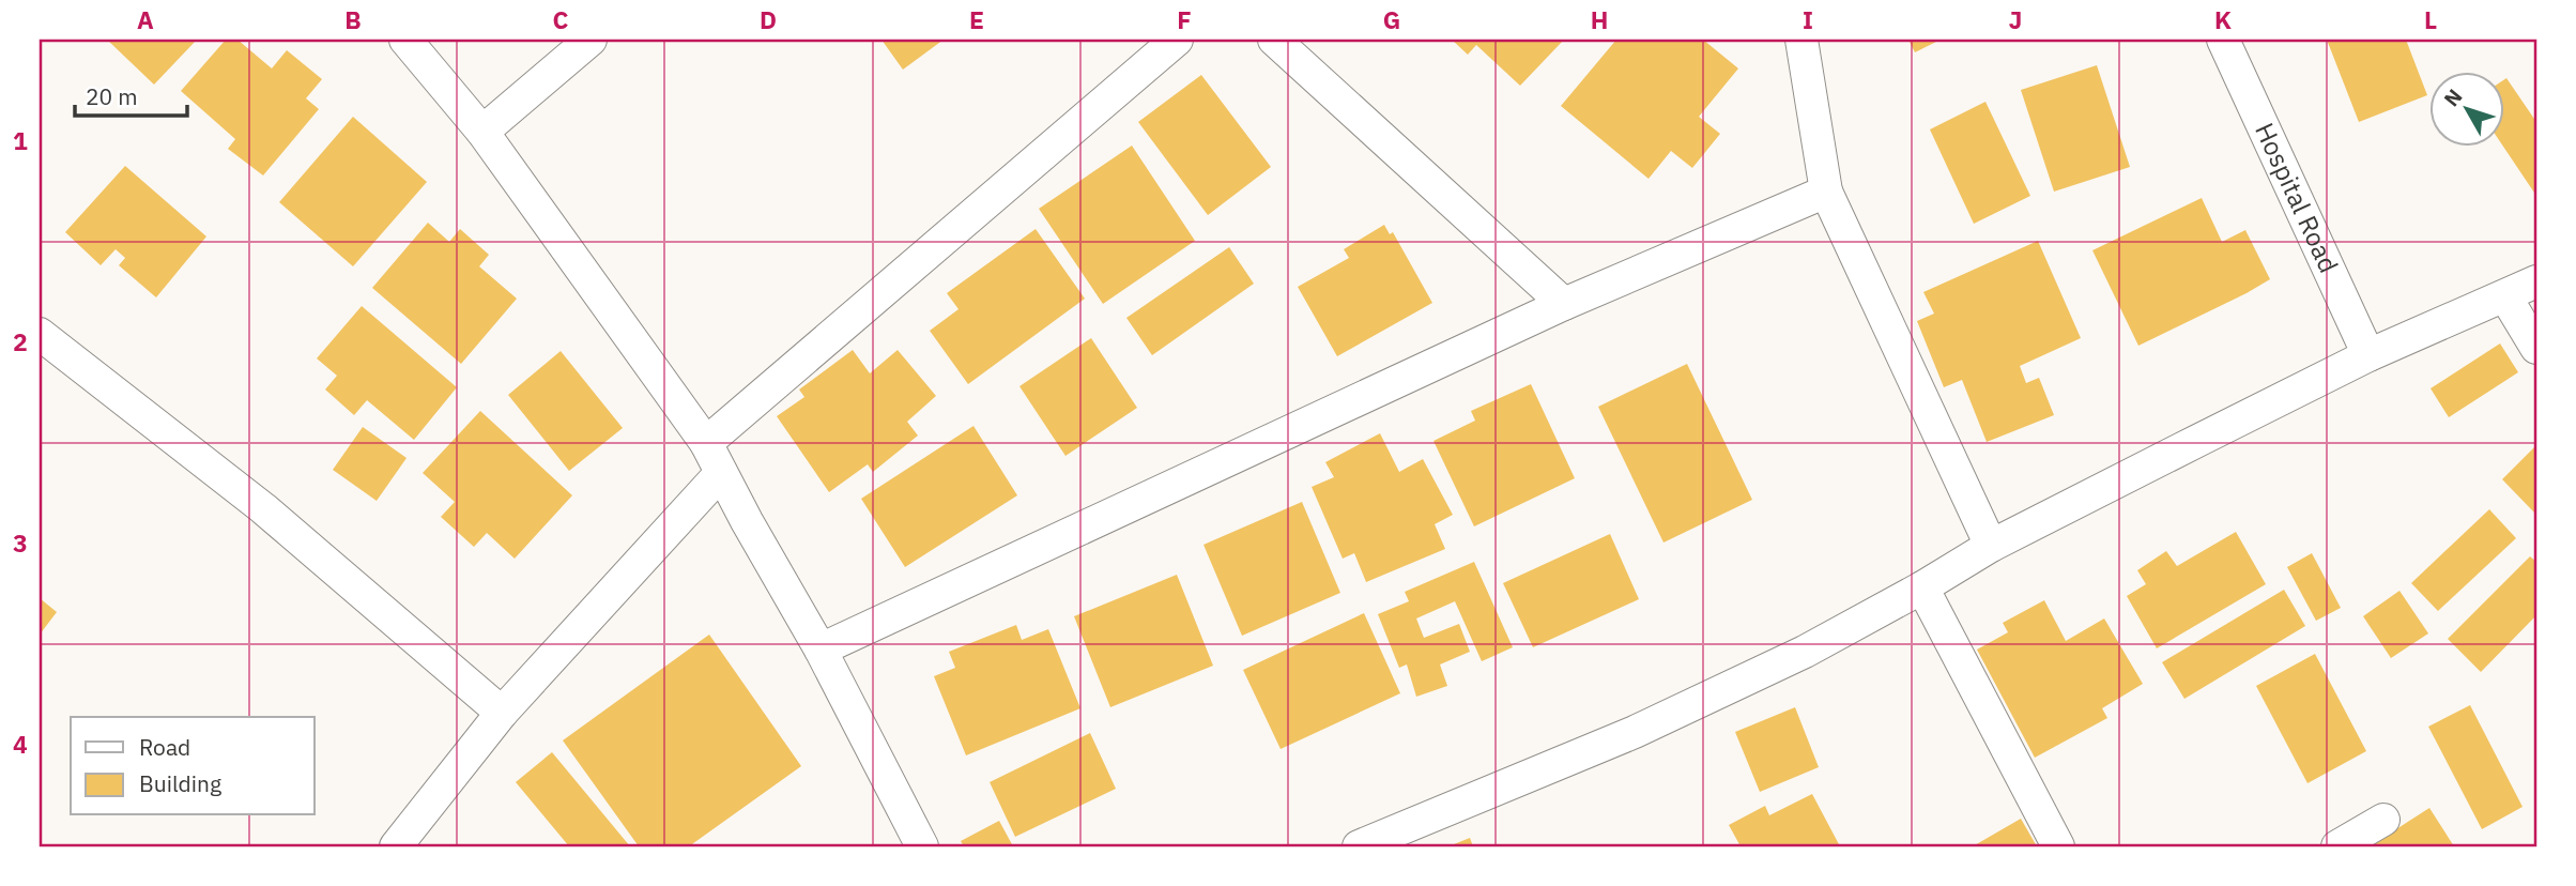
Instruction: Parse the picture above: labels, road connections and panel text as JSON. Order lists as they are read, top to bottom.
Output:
{
  "streets": {
    "street": ["Hospital Road"]
  },
  "legend": ["Road", "Building"],
  "scale_bar": "20 m",
  "north": "top left",
  "grid": {
    "columns": [
      "A",
      "B",
      "C",
      "D",
      "E",
      "F",
      "G",
      "H",
      "I",
      "J",
      "K",
      "L"
    ],
    "rows": [
      "1",
      "2",
      "3",
      "4"
    ]
  }
}
